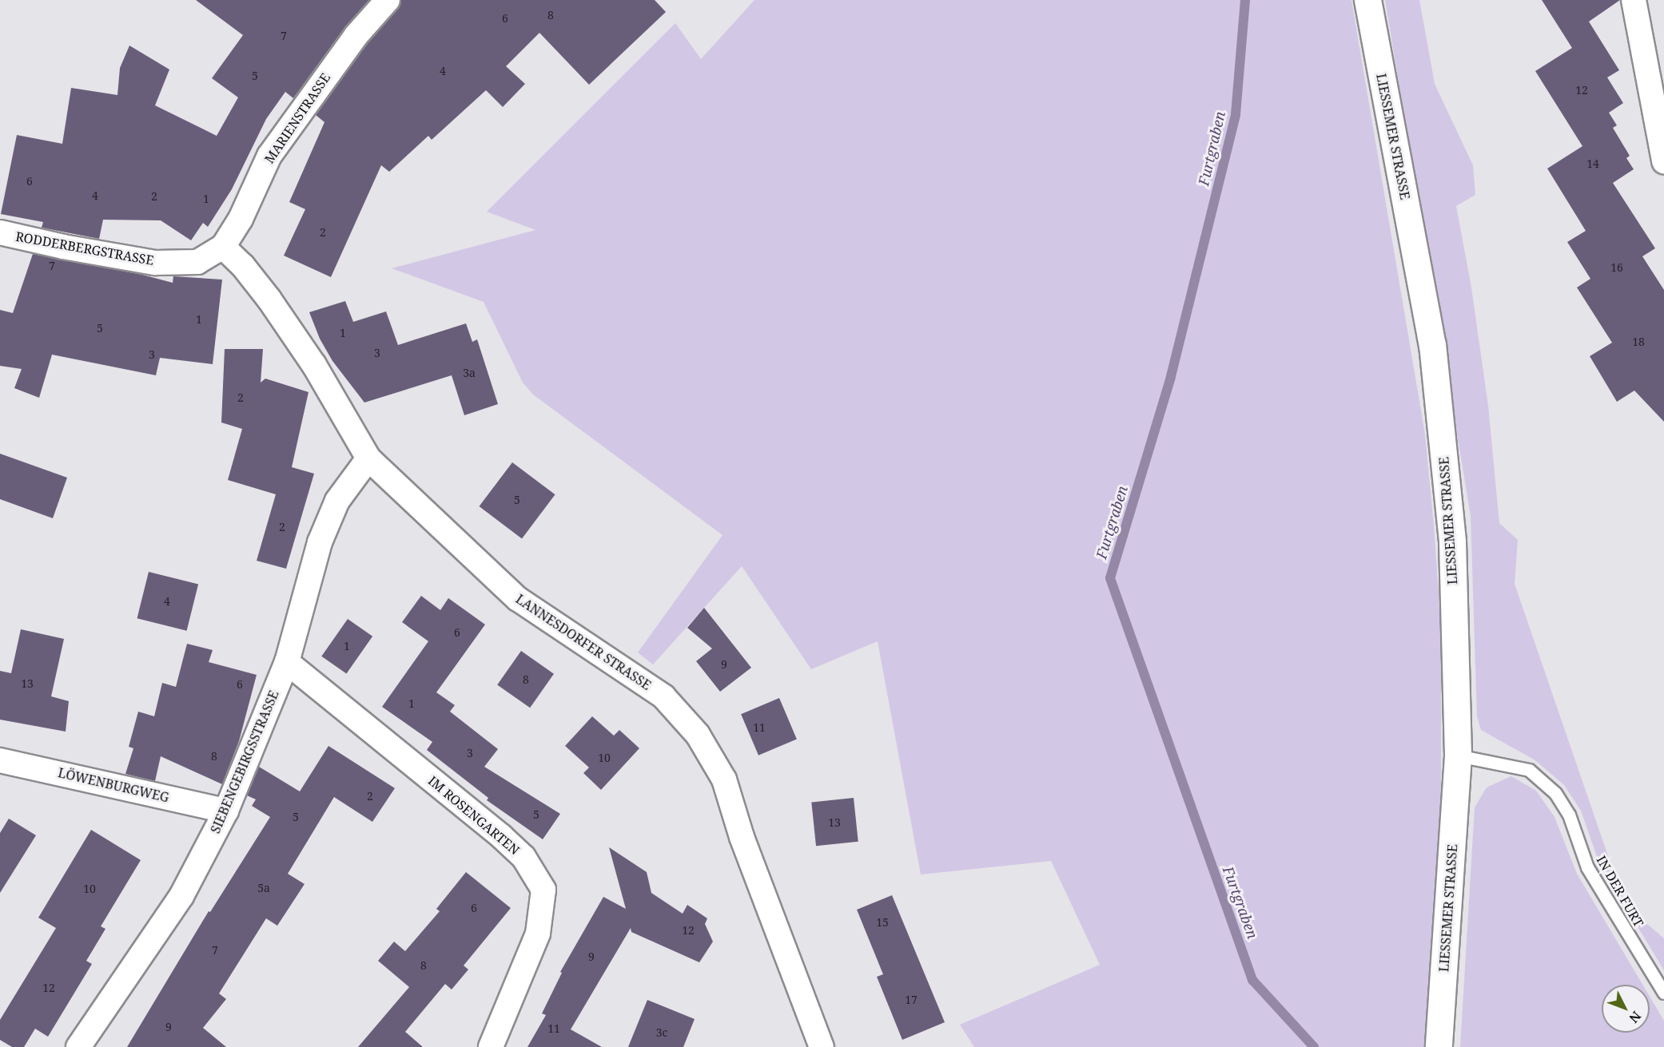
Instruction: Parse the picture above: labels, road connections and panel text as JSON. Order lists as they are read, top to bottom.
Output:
{
  "streets": {
    "street": [
      "MARIENSTRASSE",
      "LIESSEMER STRASSE",
      "RODDERBERGSTRASSE",
      "LANNESDORFER STRASSE",
      "SIEBENGEBIRGSSTRASSE",
      "LÖWENBURGWEG",
      "IM ROSENGARTEN"
    ],
    "lane": ["IN DER FURT"]
  },
  "crossings": [
    ["MARIENSTRASSE", "RODDERBERGSTRASSE"],
    ["MARIENSTRASSE", "LANNESDORFER STRASSE"],
    ["LIESSEMER STRASSE", "IN DER FURT"],
    ["RODDERBERGSTRASSE", "LANNESDORFER STRASSE"],
    ["LANNESDORFER STRASSE", "SIEBENGEBIRGSSTRASSE"],
    ["SIEBENGEBIRGSSTRASSE", "LÖWENBURGWEG"],
    ["SIEBENGEBIRGSSTRASSE", "IM ROSENGARTEN"]
  ],
  "water": ["Furtgraben"],
  "house_numbers": [
    "8",
    "6",
    "7",
    "4",
    "5",
    "12",
    "14",
    "6",
    "4",
    "2",
    "1",
    "2",
    "7",
    "16",
    "1",
    "5",
    "1",
    "18",
    "3",
    "3",
    "3a",
    "2",
    "5",
    "2",
    "4",
    "6",
    "1",
    "9",
    "8",
    "13",
    "6",
    "1",
    "11",
    "3",
    "8",
    "10",
    "2",
    "5",
    "5",
    "13",
    "5a",
    "10",
    "6",
    "15",
    "12",
    "7",
    "9",
    "8",
    "12",
    "17",
    "9",
    "11",
    "3c"
  ],
  "north": "bottom right"
}
